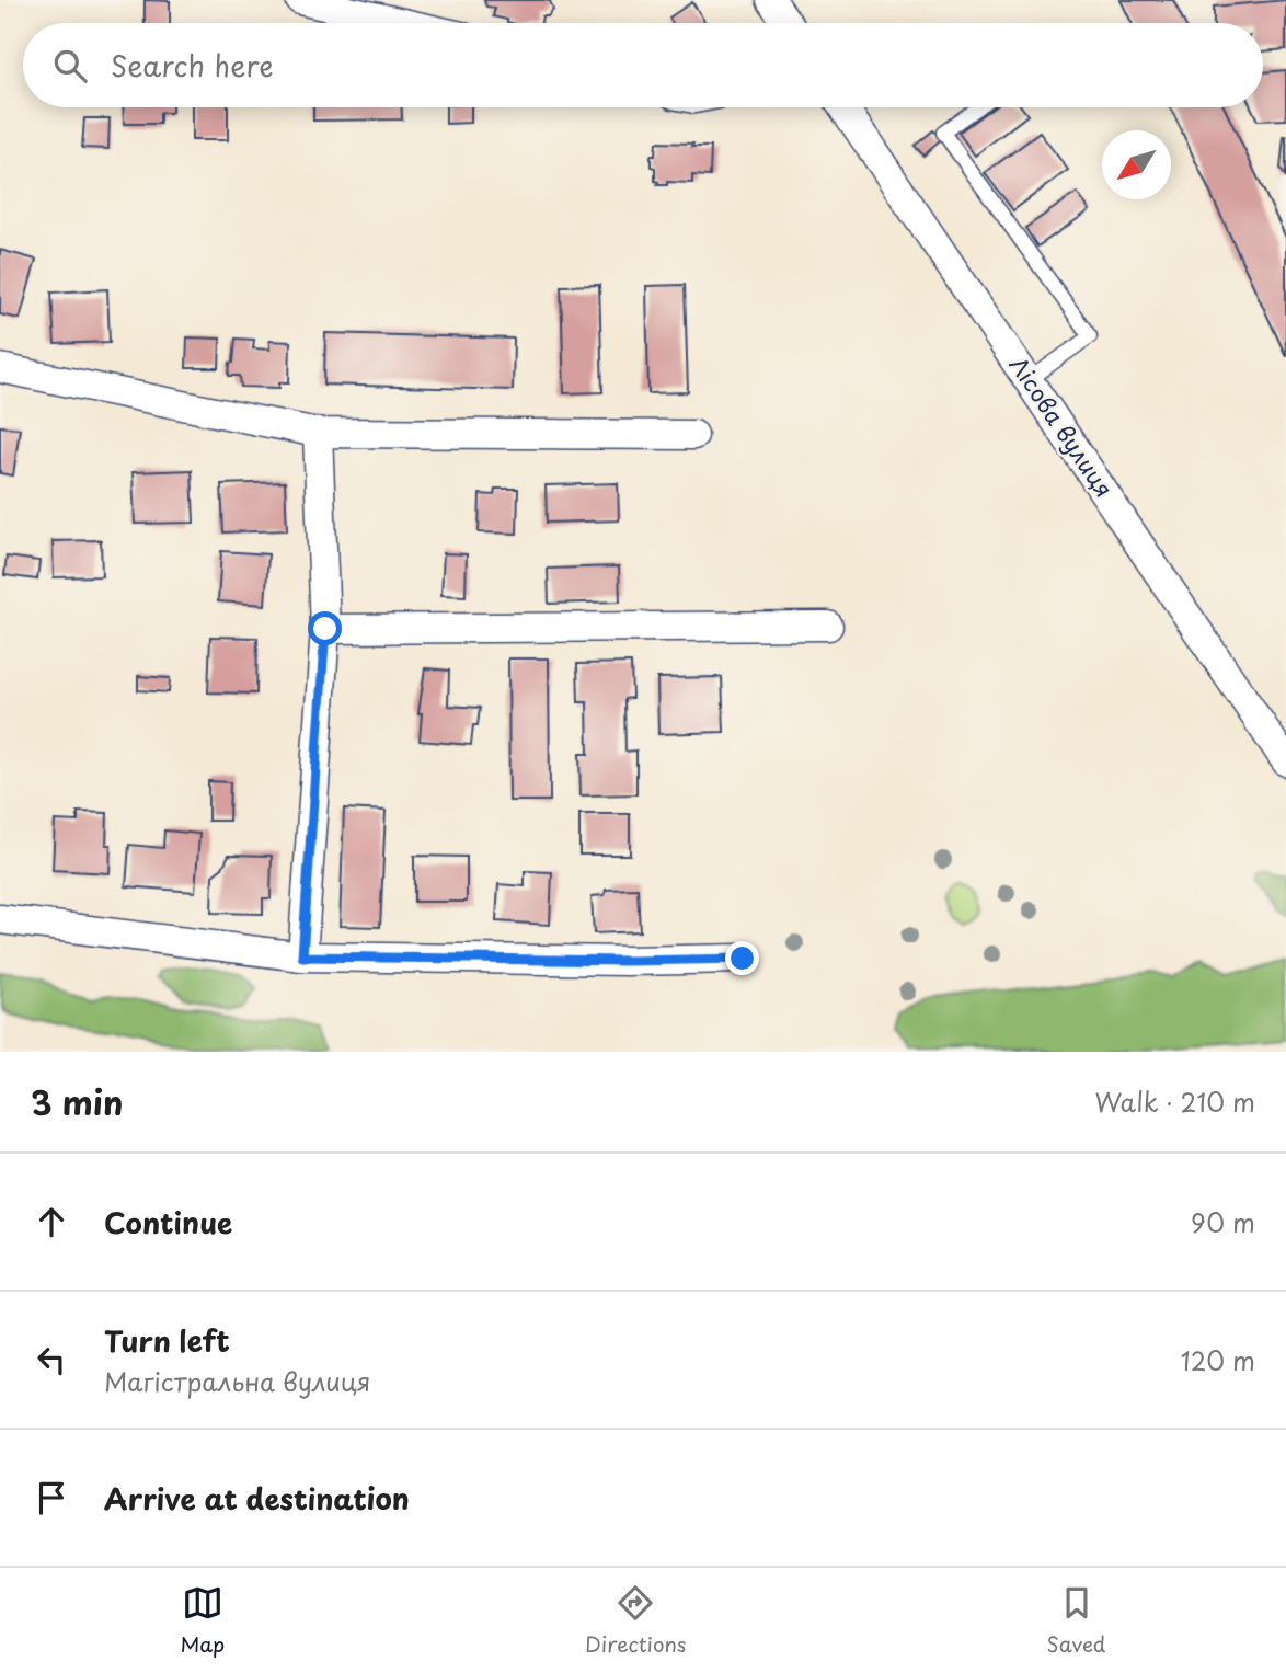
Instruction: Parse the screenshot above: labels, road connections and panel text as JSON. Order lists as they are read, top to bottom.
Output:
{
  "streets": {
    "street": ["Лісова вулиця"]
  },
  "north": "bottom left",
  "page": {
    "search": "Search here",
    "heading": ["3 min", "Walk · 210 m"],
    "list": [
      ["Continue", "90 m"],
      ["Turn left", "Магістральна вулиця", "120 m"],
      "Arrive at destination"
    ],
    "nav": ["Map", "Directions", "Saved"]
  }
}
